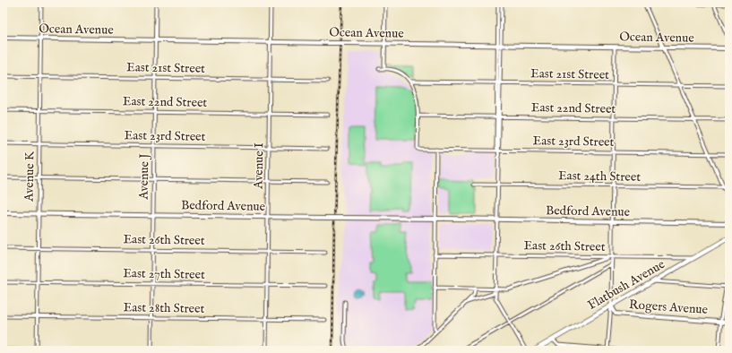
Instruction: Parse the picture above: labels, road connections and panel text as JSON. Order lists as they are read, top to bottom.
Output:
{
  "streets": {
    "main road": [
      "Ocean Avenue",
      "Bedford Avenue",
      "Flatbush Avenue",
      "Rogers Avenue"
    ],
    "street": [
      "East 21st Street",
      "East 22nd Street",
      "East 23rd Street",
      "Avenue I",
      "Avenue K",
      "Avenue J",
      "East 24th Street",
      "East 26th Street",
      "East 27th Street",
      "East 28th Street"
    ]
  },
  "crossings": [
    ["Ocean Avenue", "Avenue I"],
    ["Ocean Avenue", "Avenue K"],
    ["Ocean Avenue", "Avenue J"],
    ["East 21st Street", "Avenue I"],
    ["East 21st Street", "Avenue K"],
    ["East 21st Street", "Avenue J"],
    ["East 22nd Street", "East 23rd Street"],
    ["East 22nd Street", "Avenue I"],
    ["East 22nd Street", "Avenue K"],
    ["East 22nd Street", "Avenue J"],
    ["East 23rd Street", "Avenue I"],
    ["East 23rd Street", "Avenue K"],
    ["East 23rd Street", "Avenue J"],
    ["Avenue I", "Bedford Avenue"],
    ["Avenue I", "East 26th Street"],
    ["Avenue I", "East 27th Street"],
    ["Avenue I", "East 28th Street"],
    ["Avenue K", "Bedford Avenue"],
    ["Avenue K", "East 26th Street"],
    ["Avenue K", "East 27th Street"],
    ["Avenue K", "East 28th Street"],
    ["Avenue J", "Bedford Avenue"],
    ["Avenue J", "East 26th Street"],
    ["Avenue J", "East 27th Street"],
    ["Avenue J", "East 28th Street"],
    ["East 26th Street", "Flatbush Avenue"],
    ["Flatbush Avenue", "Rogers Avenue"]
  ]
}
